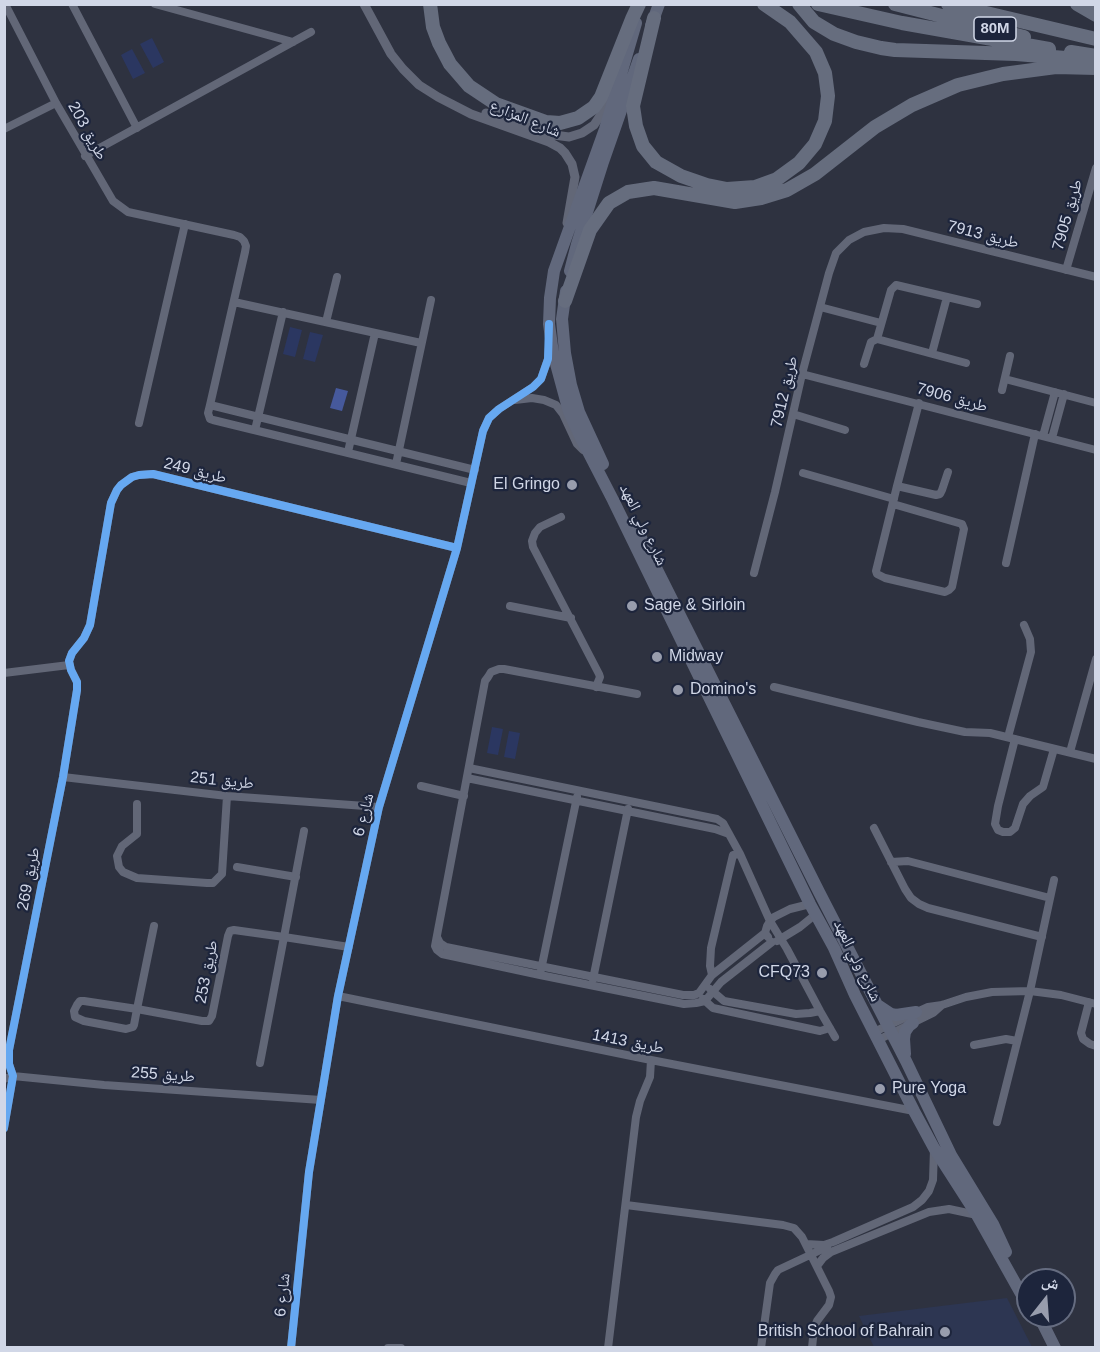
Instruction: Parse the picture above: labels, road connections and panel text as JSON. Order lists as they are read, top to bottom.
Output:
{
  "streets": {
    "highway": ["80M"],
    "main road": ["شارع ولي العهد"],
    "street": [
      "شارع المزارع",
      "طريق 203",
      "طريق 7905",
      "طريق 7913",
      "طريق 7912",
      "طريق 7906",
      "طريق 249",
      "طريق 251",
      "شارع 6",
      "طريق 269",
      "طريق 253",
      "طريق 1413",
      "طريق 255"
    ]
  },
  "crossings": [
    ["شارع المزارع", "شارع ولي العهد"],
    ["طريق 7905", "طريق 7913"],
    ["طريق 7913", "طريق 7912"],
    ["طريق 7912", "طريق 7906"],
    ["طريق 249", "شارع 6"],
    ["شارع ولي العهد", "شارع 6"],
    ["شارع ولي العهد", "طريق 1413"],
    ["طريق 251", "شارع 6"],
    ["طريق 251", "طريق 269"],
    ["شارع 6", "طريق 1413"],
    ["شارع 6", "طريق 255"],
    ["طريق 269", "طريق 255"]
  ],
  "places": [
    "El Gringo",
    "Sage & Sirloin",
    "Midway",
    "Domino's",
    "CFQ73",
    "Pure Yoga",
    "British School of Bahrain"
  ],
  "north": "top"
}
